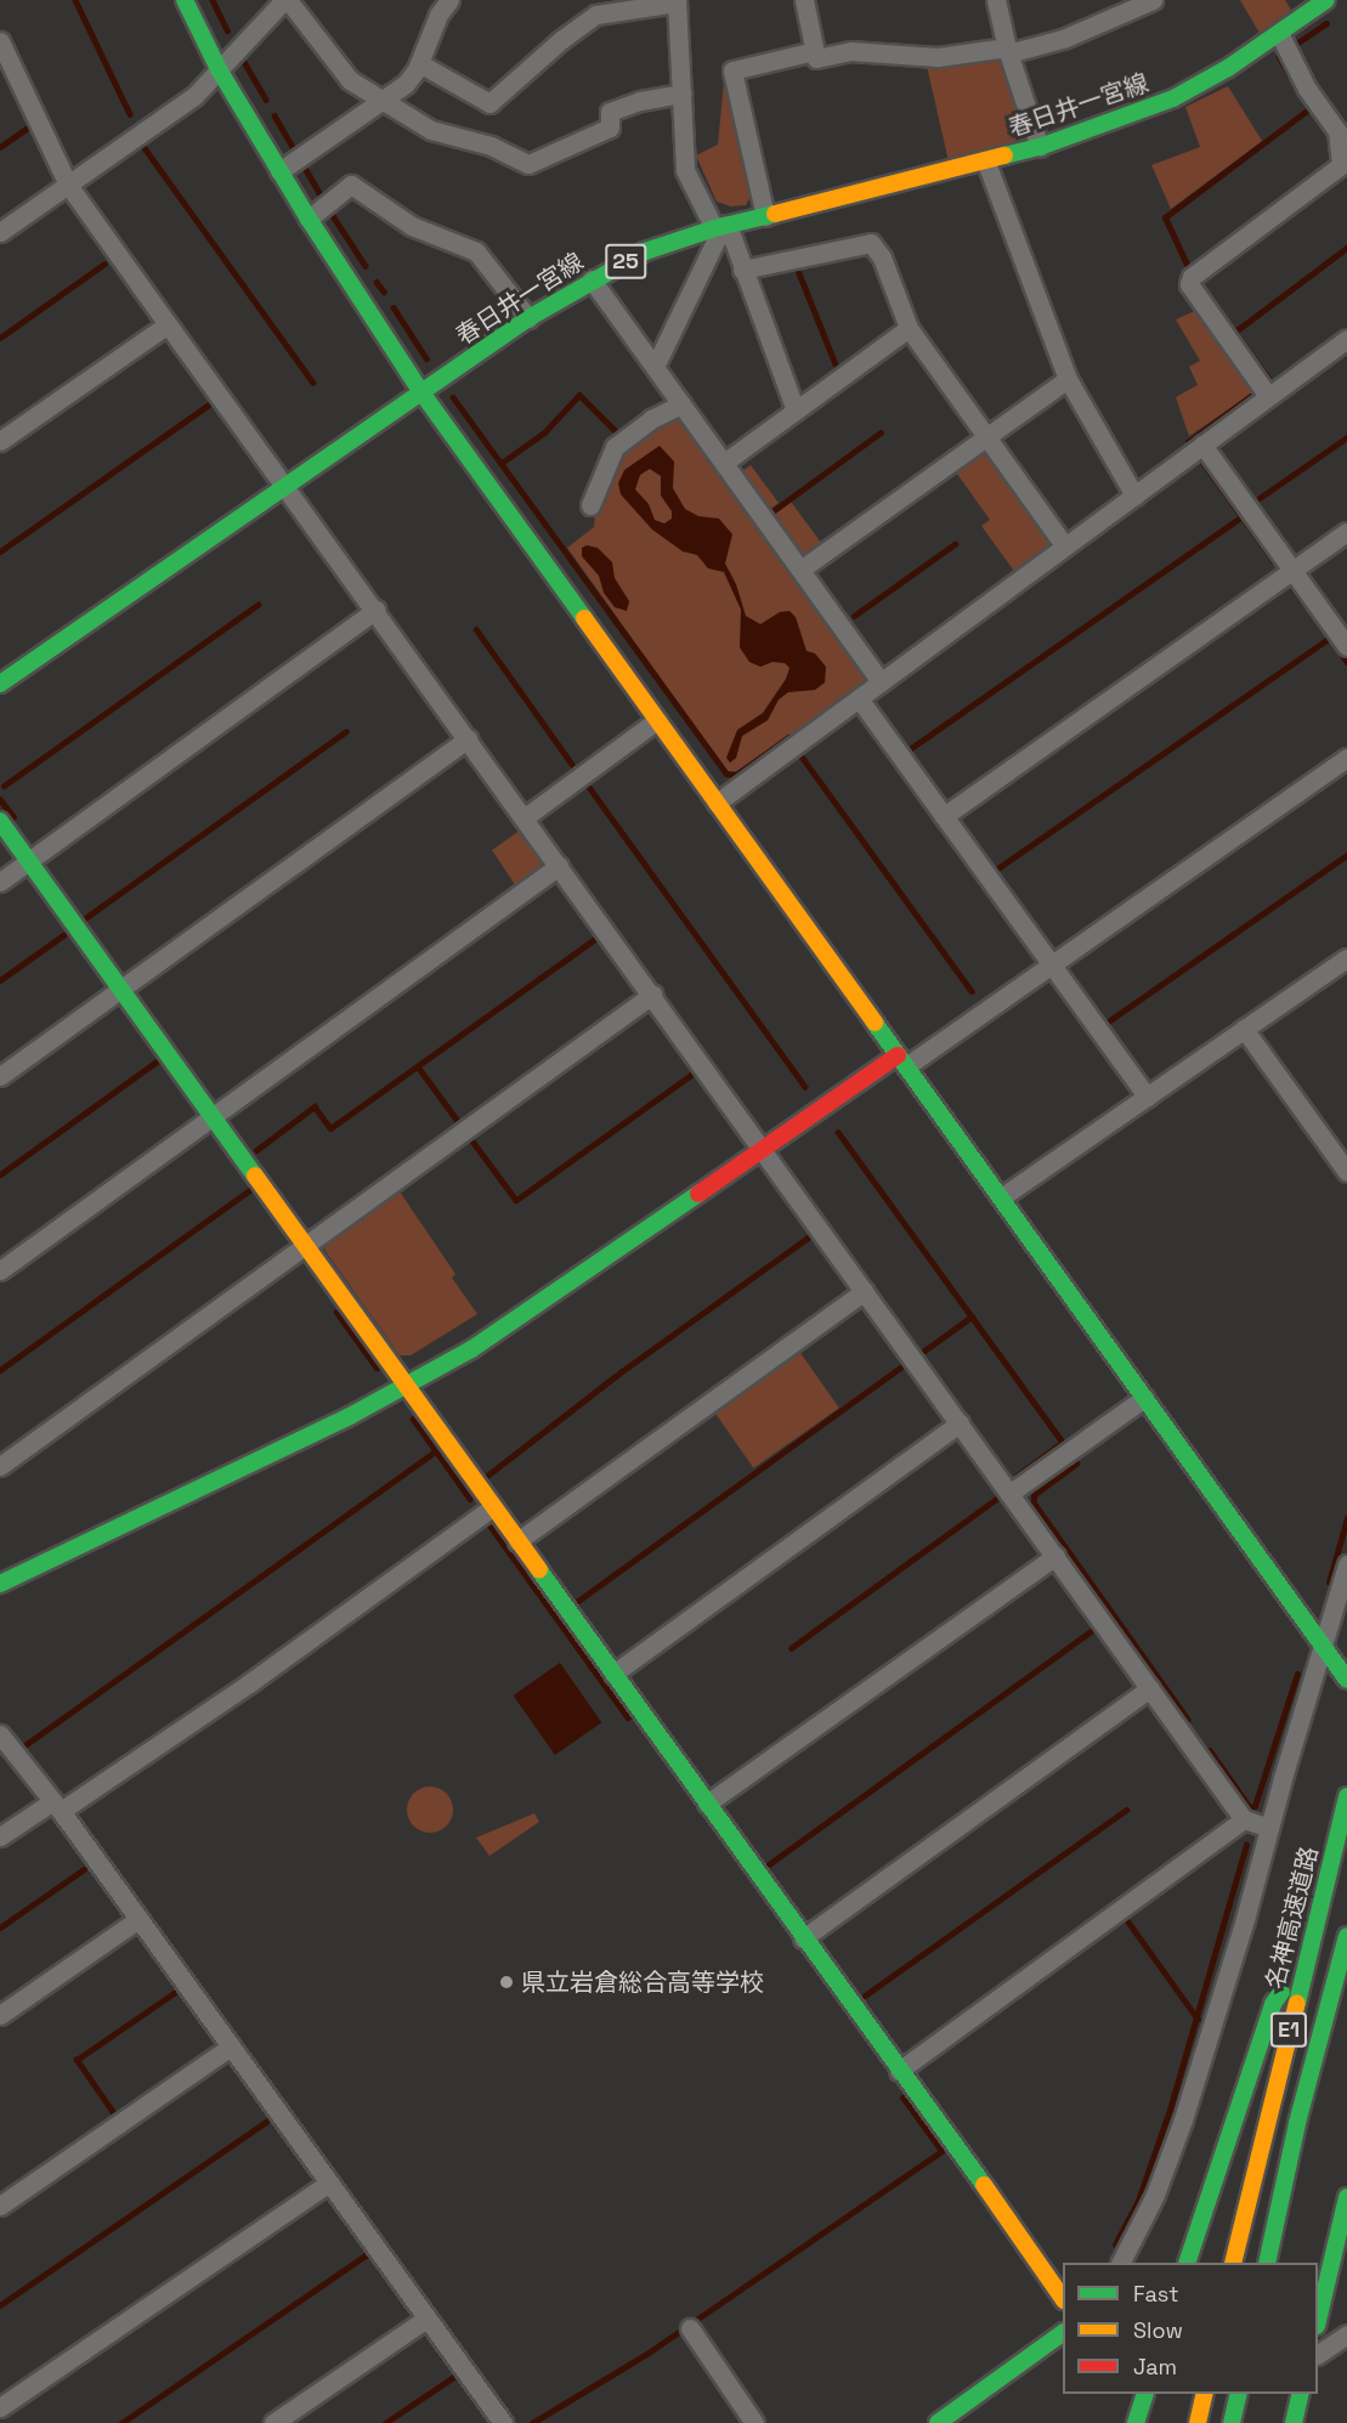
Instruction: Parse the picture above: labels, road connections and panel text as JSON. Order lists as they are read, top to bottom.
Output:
{
  "streets": {
    "main road": [
      "春日井一宮線",
      "25",
      "名神高速道路",
      "E1"
    ]
  },
  "places": ["県立岩倉総合高等学校"],
  "legend": ["Fast", "Slow", "Jam"]
}
